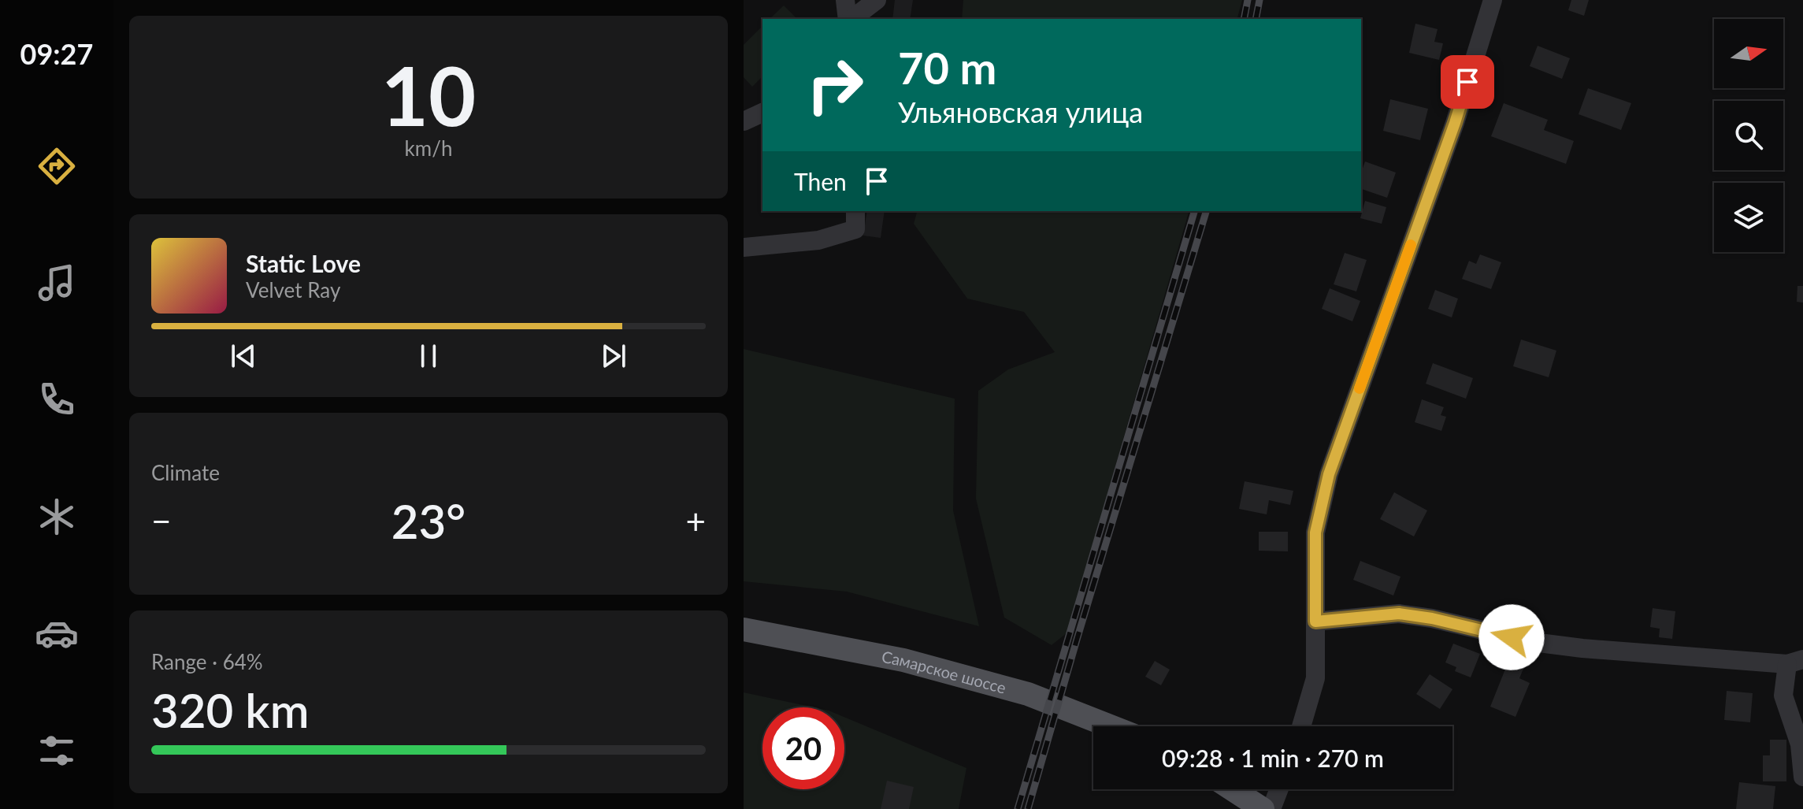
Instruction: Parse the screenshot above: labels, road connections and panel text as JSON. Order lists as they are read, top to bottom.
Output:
{
  "streets": {
    "main road": ["Самарское шоссе"]
  },
  "north": "right",
  "page": {
    "tabs": "09:27",
    "tile": [
      ["10", "km/h"],
      "Climate",
      ["Range · 64%", "320 km"]
    ],
    "turn": ["70 m", "Ульяновская улица"],
    "then": "Then",
    "song": ["Static Love", "Velvet Ray"],
    "heat": ["−", "23°", "+"],
    "limit": "20",
    "trip": "09:28 · 1 min · 270 m"
  }
}
